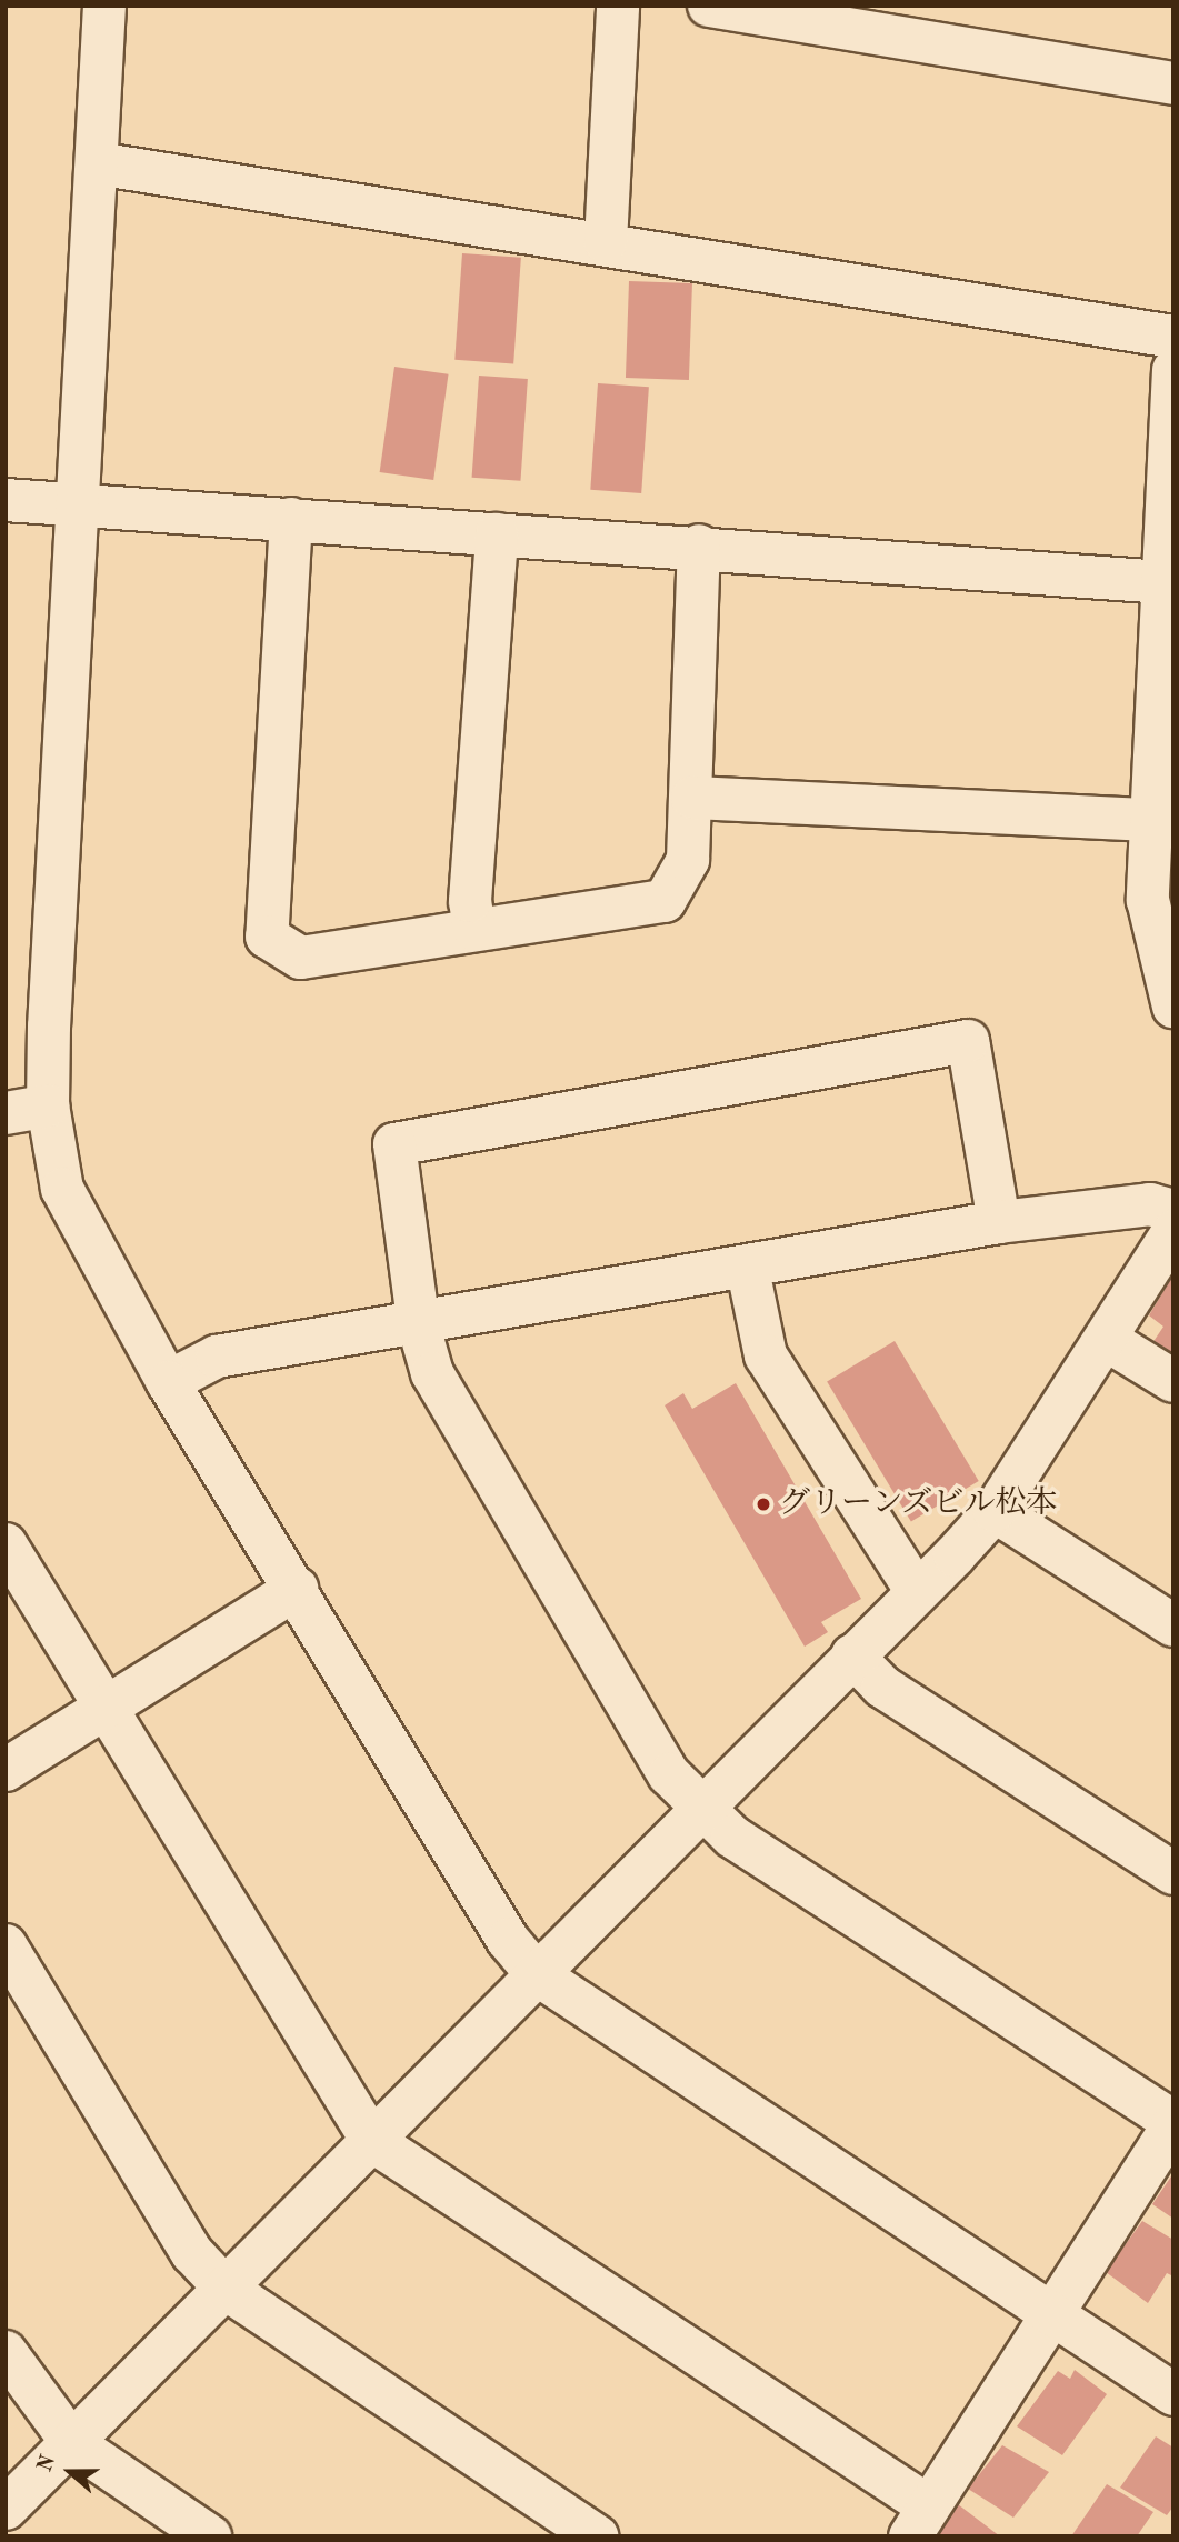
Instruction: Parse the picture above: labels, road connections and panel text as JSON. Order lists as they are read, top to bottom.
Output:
{
  "places": ["グリーンズビル松本"],
  "north": "left"
}
